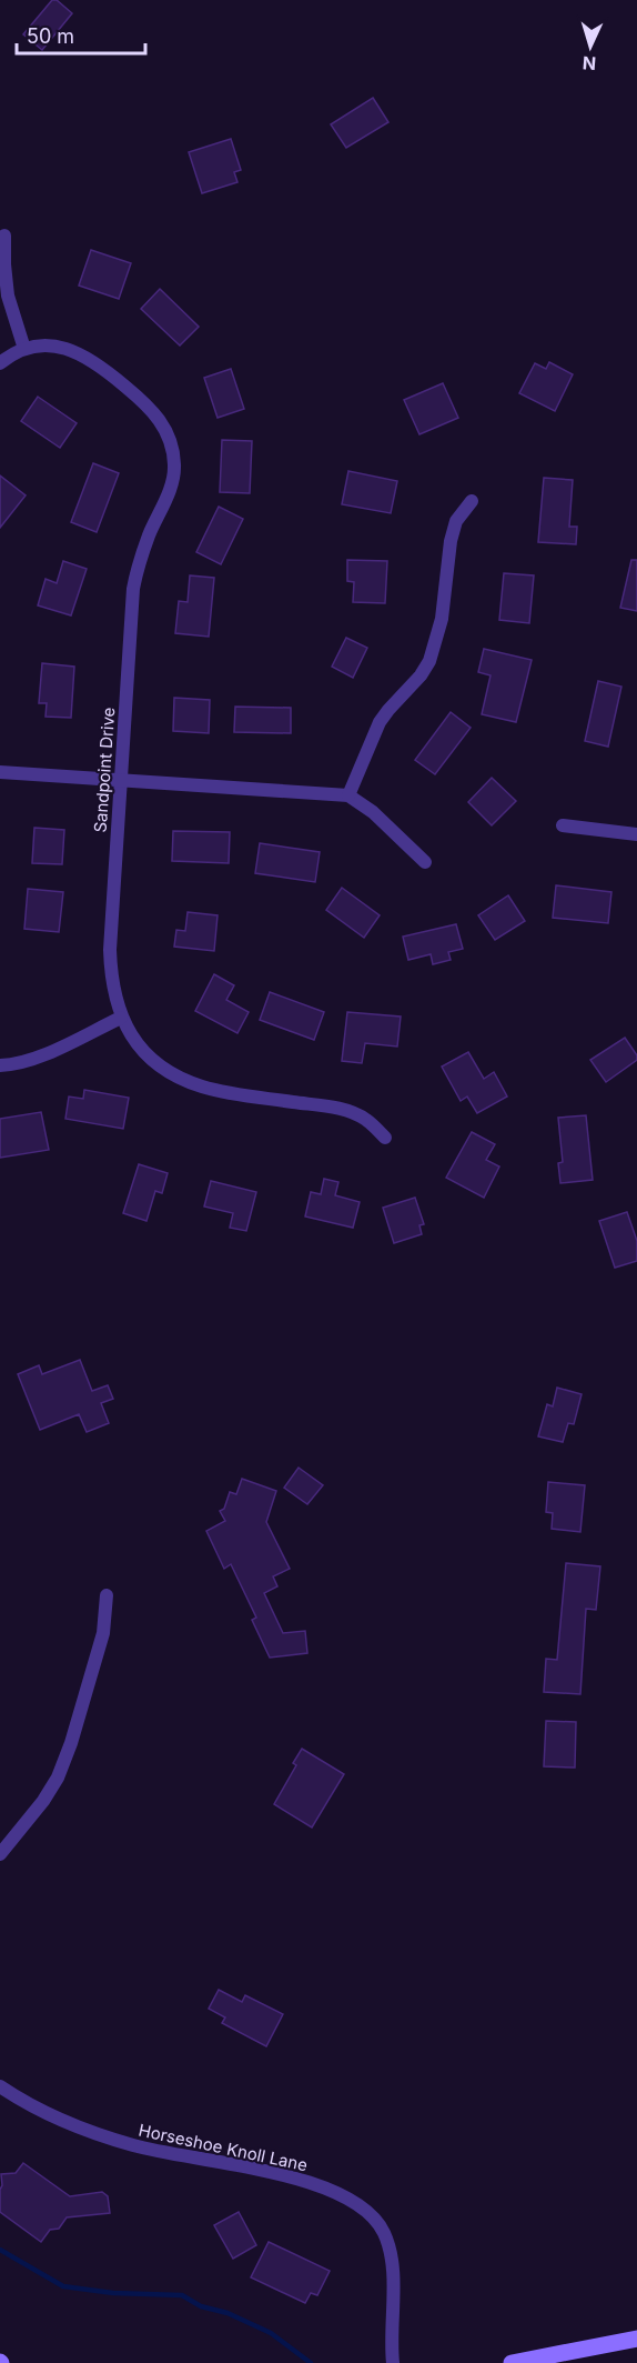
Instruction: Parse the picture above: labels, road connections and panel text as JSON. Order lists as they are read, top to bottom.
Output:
{
  "streets": {
    "street": ["Sandpoint Drive", "Horseshoe Knoll Lane"]
  },
  "scale_bar": "50 m",
  "north": "bottom"
}
